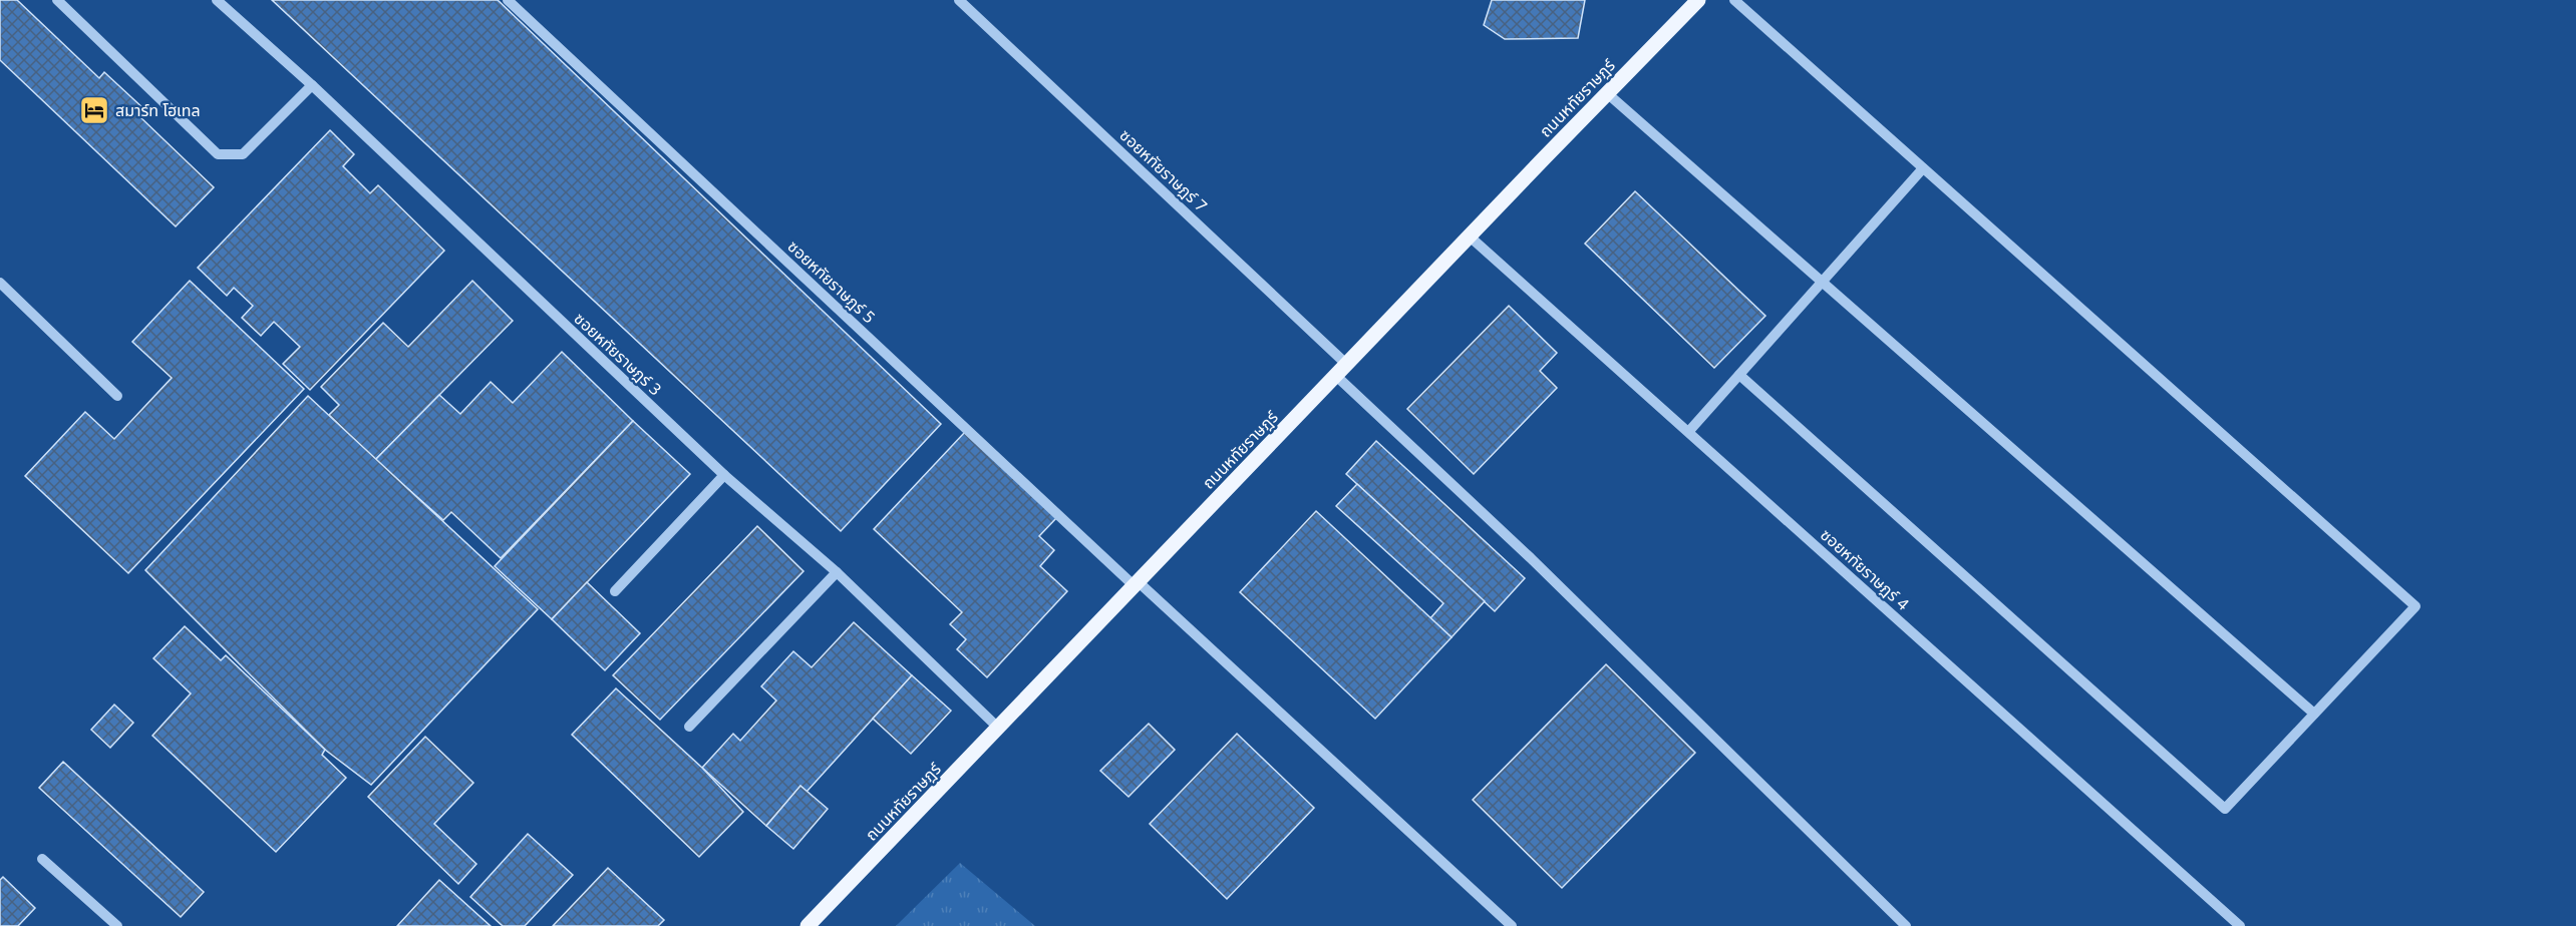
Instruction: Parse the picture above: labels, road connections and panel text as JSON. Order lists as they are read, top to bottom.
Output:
{
  "streets": {
    "main road": ["ถนนหทัยราษฎร์"],
    "street": [
      "ซอยหทัยราษฎร์ 7",
      "ซอยหทัยราษฎร์ 5",
      "ซอยหทัยราษฎร์ 3",
      "ซอยหทัยราษฎร์ 4"
    ]
  },
  "crossings": [
    ["ถนนหทัยราษฎร์", "ซอยหทัยราษฎร์ 7"],
    ["ถนนหทัยราษฎร์", "ซอยหทัยราษฎร์ 5"],
    ["ถนนหทัยราษฎร์", "ซอยหทัยราษฎร์ 3"],
    ["ถนนหทัยราษฎร์", "ซอยหทัยราษฎร์ 4"]
  ],
  "places": {
    "hotel": ["สมาร์ท โฮเทล"]
  }
}
